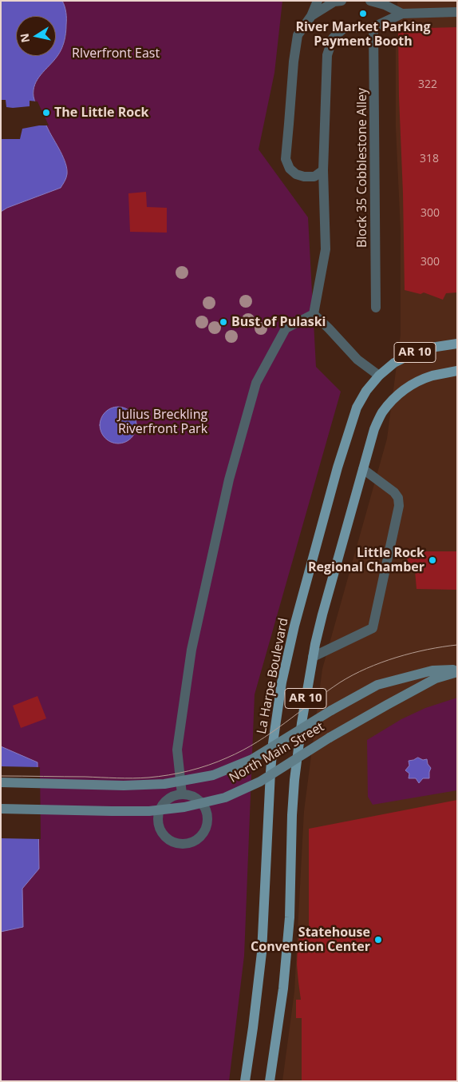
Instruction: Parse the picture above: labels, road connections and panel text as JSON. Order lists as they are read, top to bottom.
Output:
{
  "streets": {
    "main road": ["AR 10", "La Harpe Boulevard", "North Main Street"],
    "lane": ["Block 35 Cobblestone Alley"]
  },
  "parks": ["RIverfront East", "Julius Breckling Riverfront Park"],
  "places": [
    "River Market Parking Payment Booth",
    "The Little Rock",
    "Bust of Pulaski",
    "Little Rock Regional Chamber",
    "Statehouse Convention Center"
  ],
  "house_numbers": [
    "322",
    "318",
    "300",
    "300"
  ],
  "north": "left"
}
